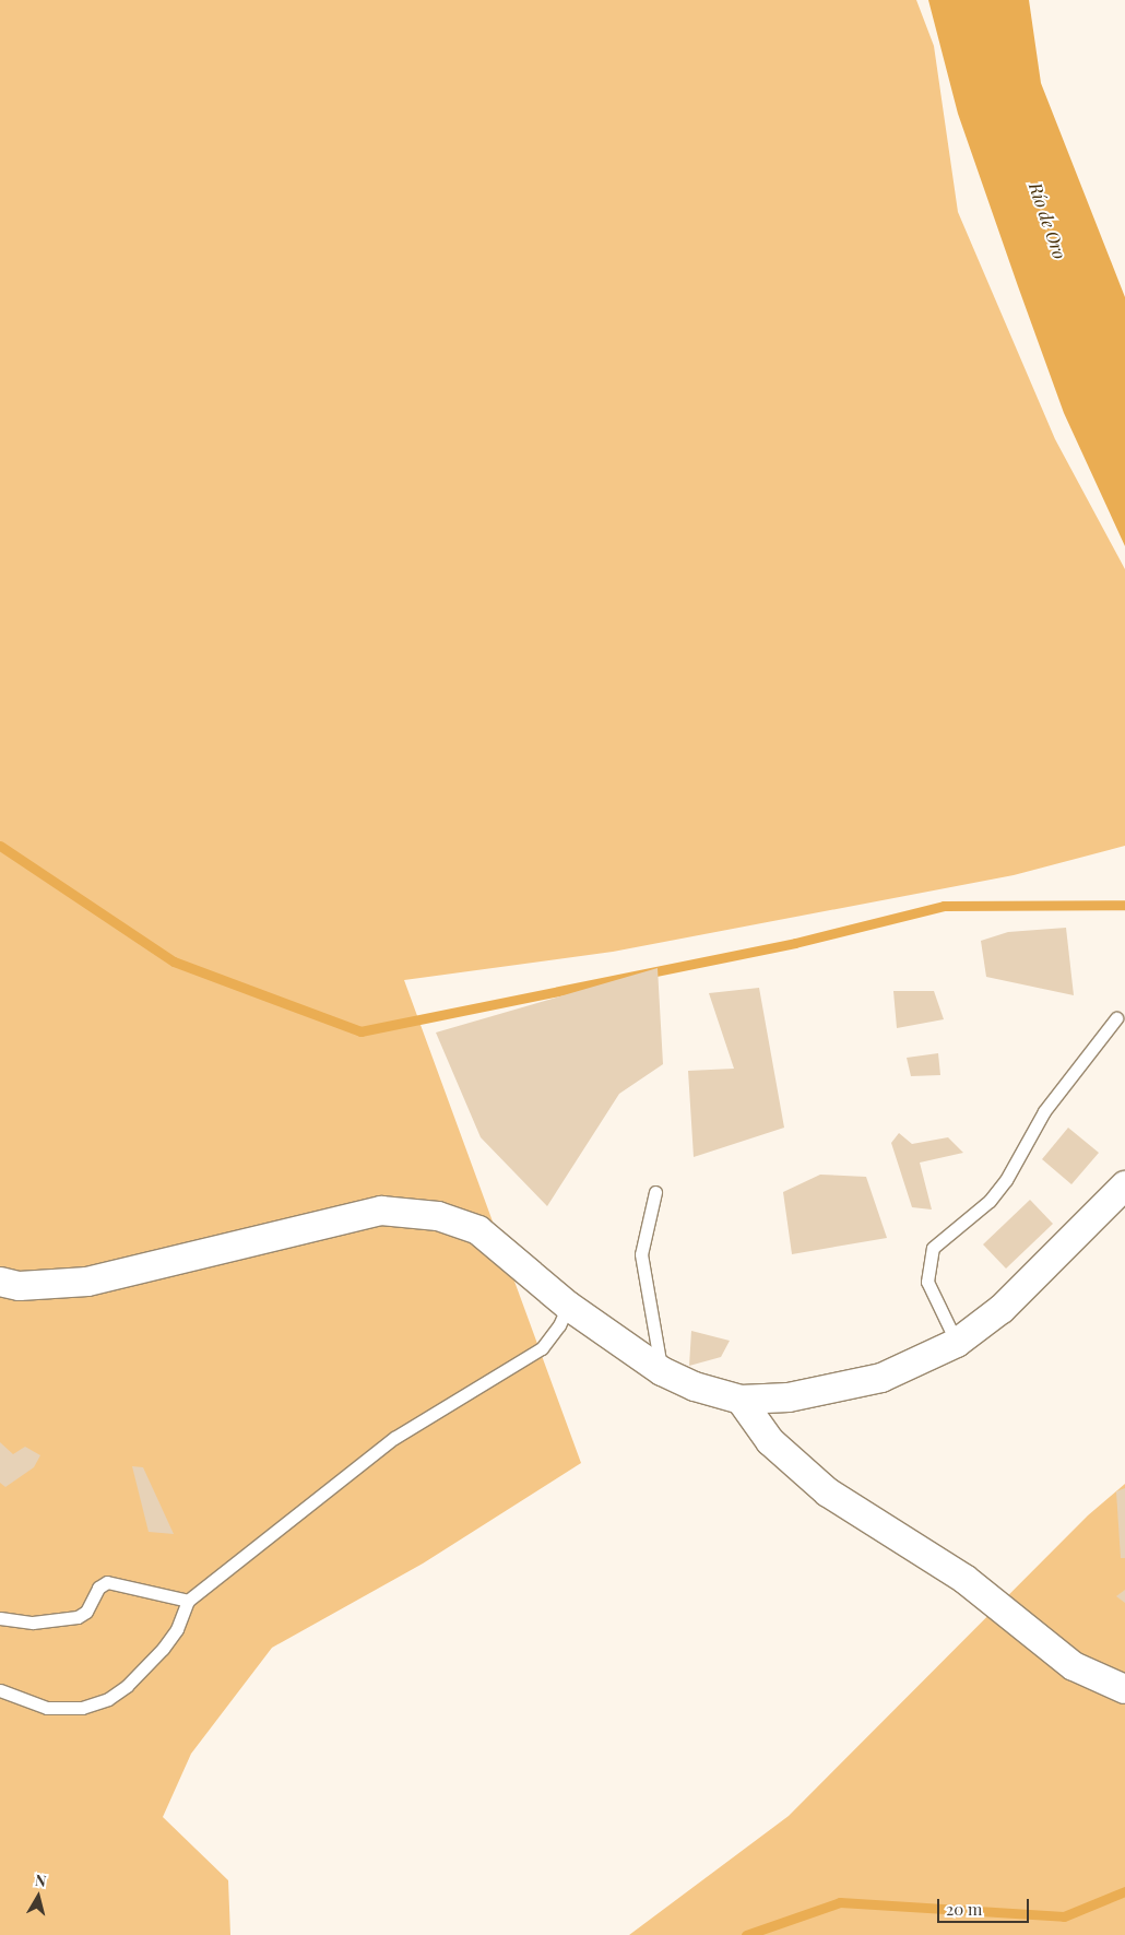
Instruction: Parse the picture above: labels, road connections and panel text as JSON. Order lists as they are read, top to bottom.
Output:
{
  "water": ["Río de Oro"],
  "scale_bar": "20 m",
  "north": "top"
}
